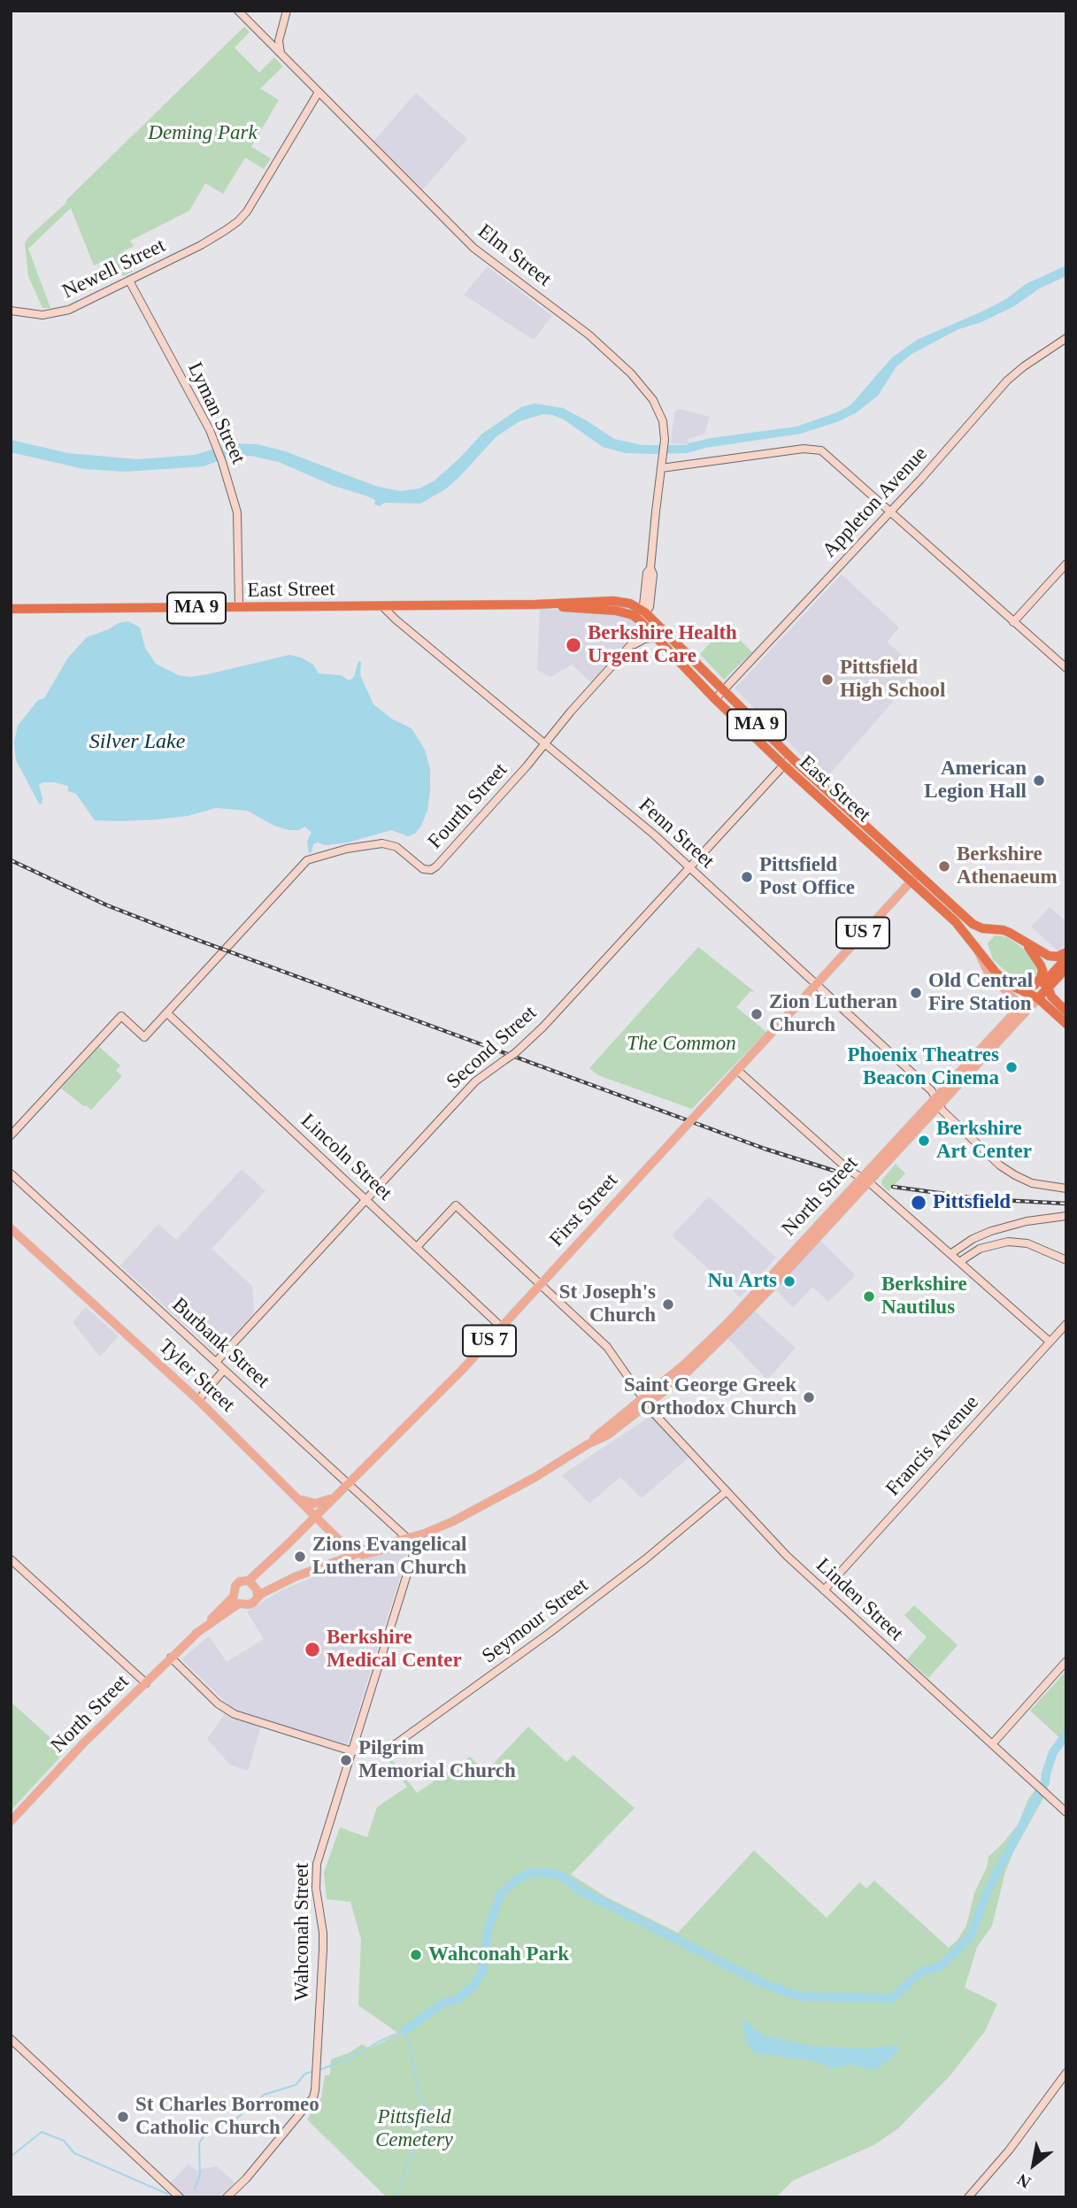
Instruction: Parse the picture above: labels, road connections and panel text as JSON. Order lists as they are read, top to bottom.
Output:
{
  "streets": {
    "highway": ["East Street", "MA 9", "North Street"],
    "main road": ["US 7", "First Street", "Tyler Street"],
    "street": [
      "Elm Street",
      "Newell Street",
      "Lyman Street",
      "Appleton Avenue",
      "Fourth Street",
      "Fenn Street",
      "Second Street",
      "Lincoln Street",
      "Burbank Street",
      "Francis Avenue",
      "Linden Street",
      "Seymour Street",
      "Wahconah Street"
    ]
  },
  "crossings": [
    ["Elm Street", "Newell Street"],
    ["Elm Street", "East Street"],
    ["Newell Street", "Lyman Street"],
    ["Lyman Street", "East Street"],
    ["Appleton Avenue", "East Street"],
    ["East Street", "Fourth Street"],
    ["East Street", "Fenn Street"],
    ["East Street", "Second Street"],
    ["East Street", "North Street"],
    ["East Street", "First Street"],
    ["Fourth Street", "Fenn Street"],
    ["Fourth Street", "Lincoln Street"],
    ["Fenn Street", "Second Street"],
    ["Fenn Street", "North Street"],
    ["Fenn Street", "First Street"],
    ["Second Street", "Lincoln Street"],
    ["Second Street", "Burbank Street"],
    ["Lincoln Street", "First Street"],
    ["Lincoln Street", "Linden Street"],
    ["North Street", "First Street"],
    ["North Street", "Burbank Street"],
    ["North Street", "Tyler Street"],
    ["North Street", "Linden Street"],
    ["North Street", "Wahconah Street"],
    ["First Street", "Burbank Street"],
    ["First Street", "Tyler Street"],
    ["First Street", "Linden Street"],
    ["Burbank Street", "Wahconah Street"],
    ["Francis Avenue", "Linden Street"],
    ["Linden Street", "Seymour Street"],
    ["Seymour Street", "Wahconah Street"]
  ],
  "water": ["Silver Lake"],
  "parks": ["Deming Park", "The Common", "Pittsfield Cemetery"],
  "places": [
    "Berkshire Health Urgent Care",
    "Pittsfield High School",
    "American Legion Hall",
    "Berkshire Athenaeum",
    "Pittsfield Post Office",
    "Old Central Fire Station",
    "Zion Lutheran Church",
    "Phoenix Theatres Beacon Cinema",
    "Berkshire Art Center",
    "Pittsfield",
    "Nu Arts",
    "Berkshire Nautilus",
    "St Joseph's Church",
    "Saint George Greek Orthodox Church",
    "Zions Evangelical Lutheran Church",
    "Berkshire Medical Center",
    "Pilgrim Memorial Church",
    "Wahconah Park",
    "St Charles Borromeo Catholic Church"
  ],
  "north": "bottom left"
}
